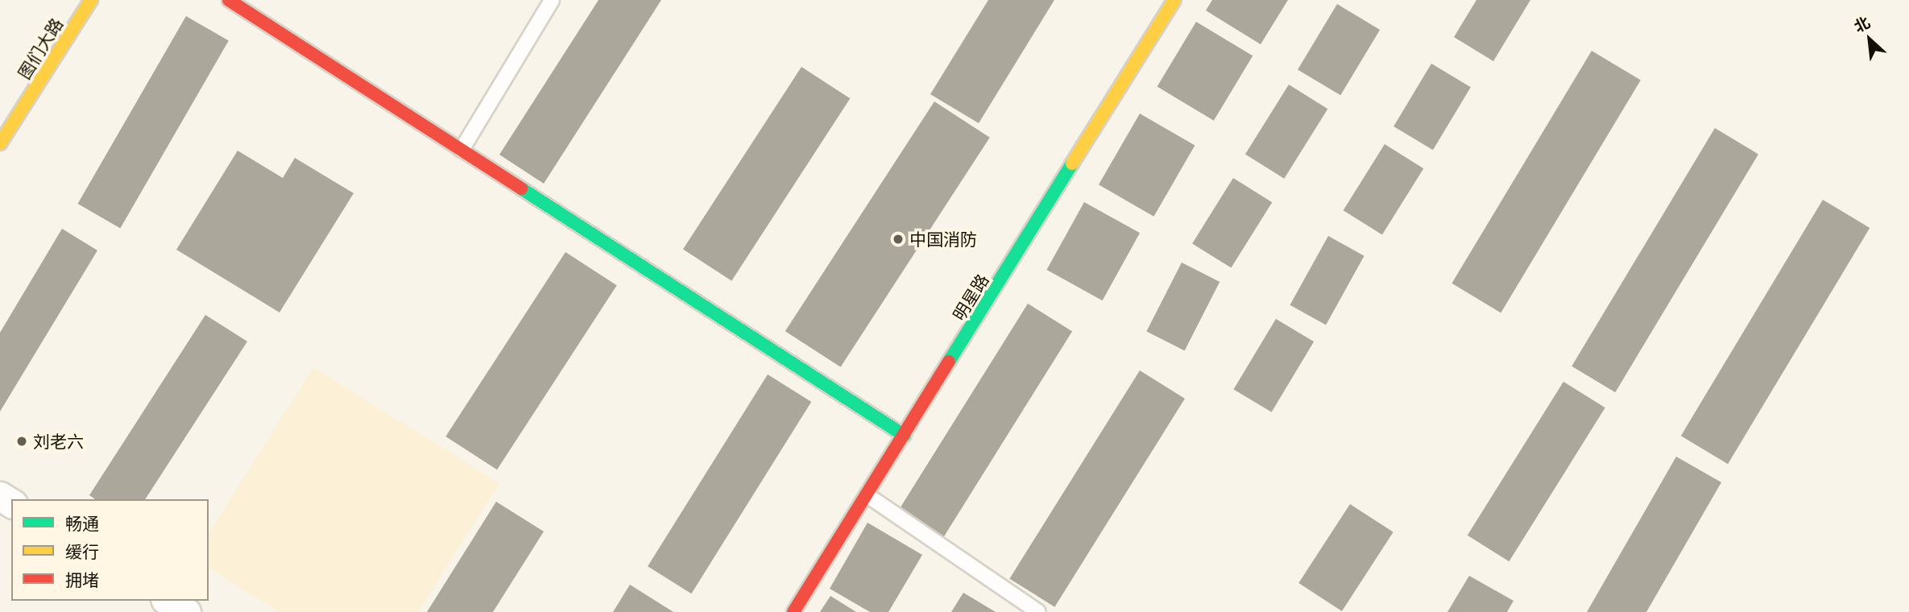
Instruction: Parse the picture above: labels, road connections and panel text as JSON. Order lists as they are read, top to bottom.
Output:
{
  "streets": {
    "street": ["图们大路", "明星路"]
  },
  "places": ["中国消防", "刘老六"],
  "legend": ["畅通", "缓行", "拥堵"],
  "north": "top left"
}
